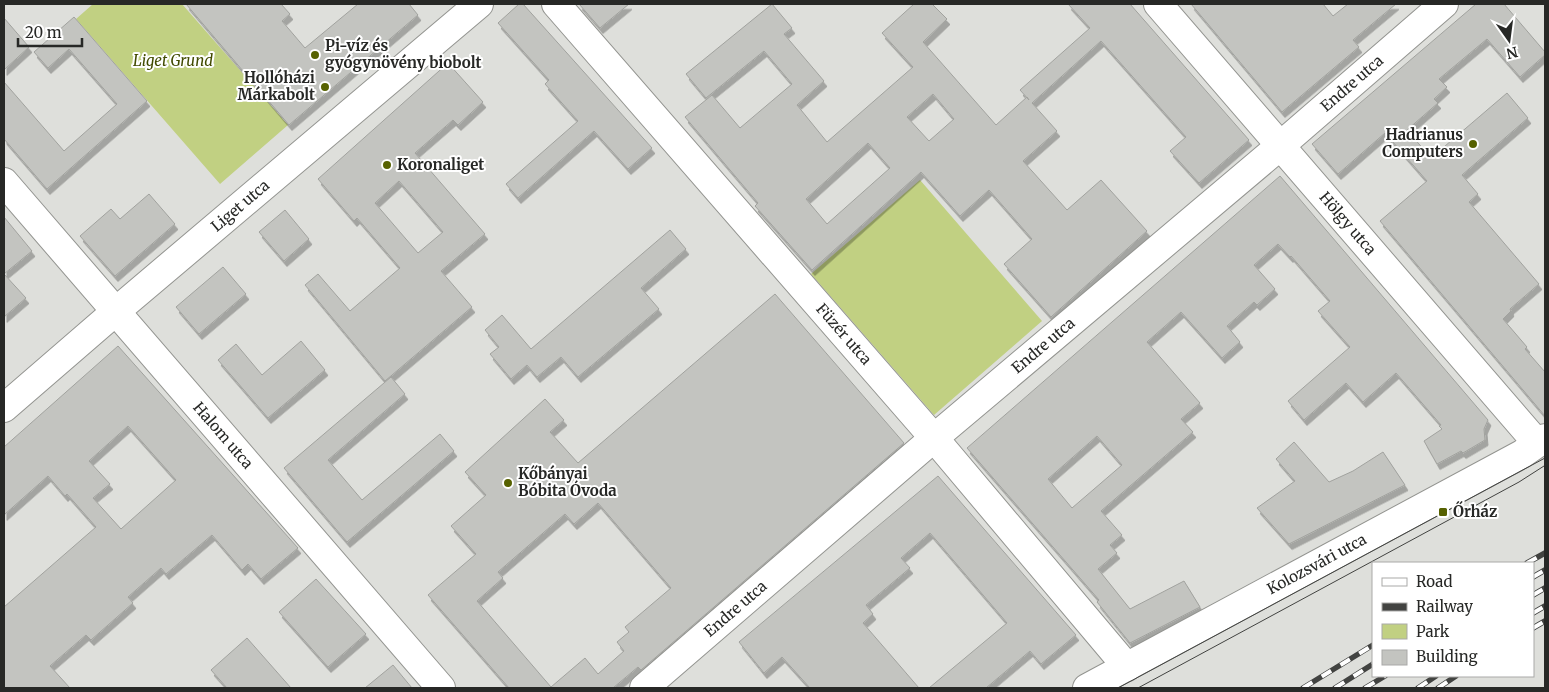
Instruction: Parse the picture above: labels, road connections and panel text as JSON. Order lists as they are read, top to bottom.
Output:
{
  "streets": {
    "street": [
      "Endre utca",
      "Liget utca",
      "Hölgy utca",
      "Füzér utca",
      "Halom utca",
      "Kolozsvári utca"
    ]
  },
  "crossings": [
    ["Endre utca", "Hölgy utca"],
    ["Endre utca", "Füzér utca"],
    ["Liget utca", "Halom utca"],
    ["Hölgy utca", "Kolozsvári utca"],
    ["Füzér utca", "Kolozsvári utca"]
  ],
  "parks": ["Liget Grund"],
  "places": {
    "other": [
      "Pi-víz és gyógynövény biobolt",
      "Hollóházi Márkabolt",
      "Hadrianus Computers",
      "Koronaliget",
      "Kőbányai Bóbita Óvoda"
    ],
    "transit": ["Őrház"]
  },
  "legend": [
    "Road",
    "Railway",
    "Park",
    "Building"
  ],
  "scale_bar": "20 m",
  "north": "bottom"
}
